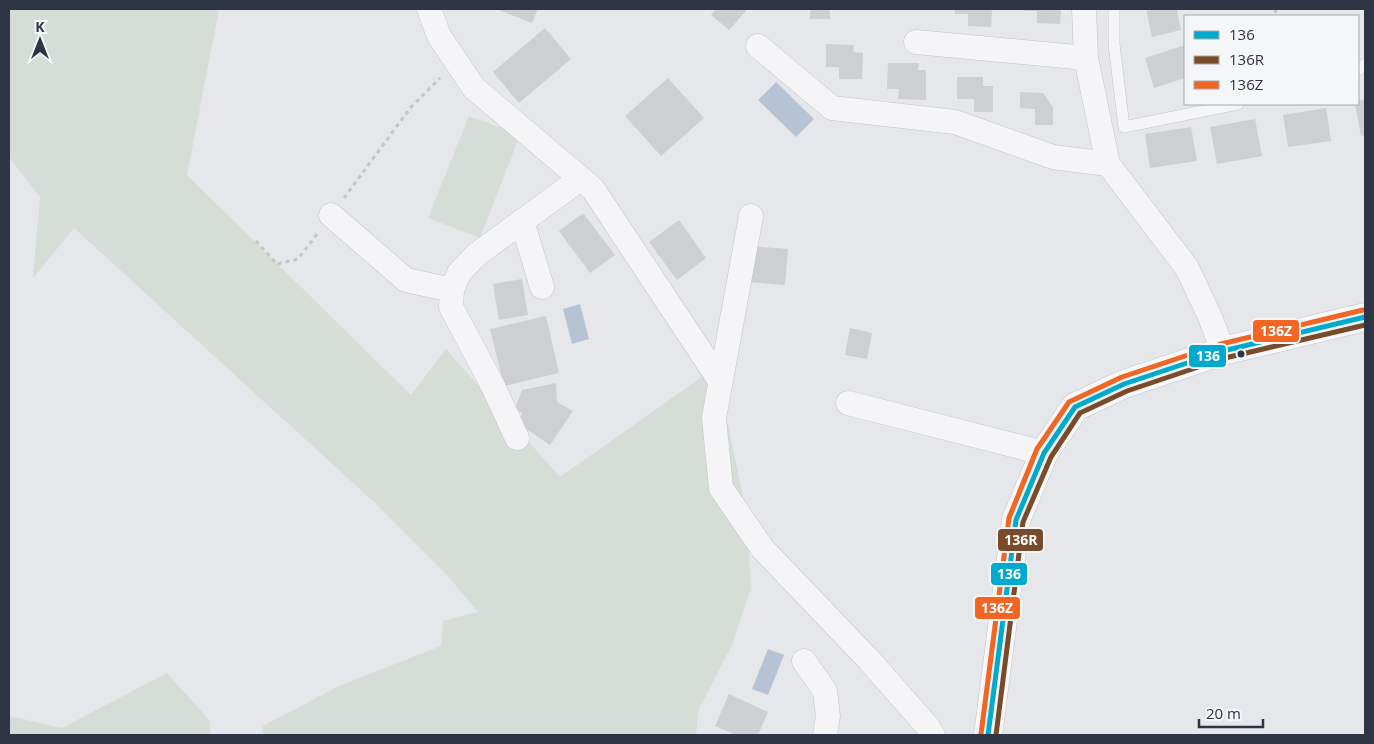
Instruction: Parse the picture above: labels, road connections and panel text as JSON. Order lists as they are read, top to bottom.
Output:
{
  "lines": ["transit line 136Z", "transit line 136", "transit line 136R"],
  "legend": ["136", "136R", "136Z"],
  "scale_bar": "20 m",
  "north": "top"
}
